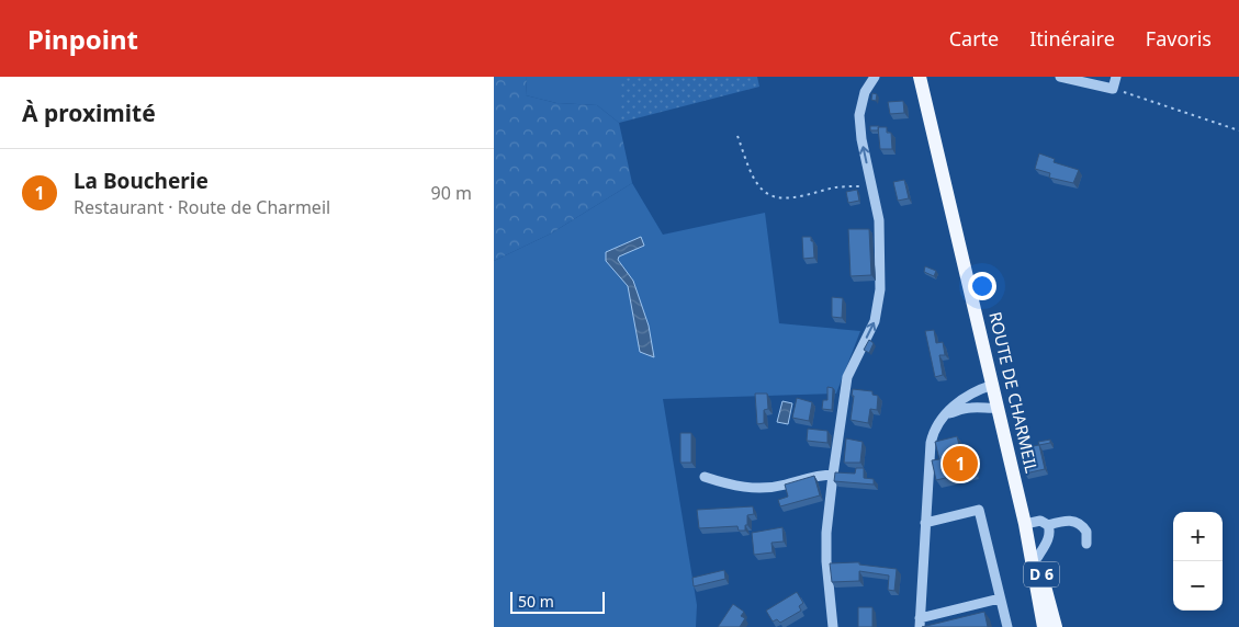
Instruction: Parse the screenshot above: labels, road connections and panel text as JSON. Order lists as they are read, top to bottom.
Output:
{
  "streets": {
    "main road": ["ROUTE DE CHARMEIL", "D 6"]
  },
  "scale_bar": "50 m",
  "page": {
    "header": "Pinpoint",
    "nav": ["Carte", "Itinéraire", "Favoris"],
    "heading": "À proximité",
    "list": [
      {
        "mark": "1",
        "name": "La Boucherie",
        "note": "Restaurant · Route de Charmeil",
        "value": "90 m"
      }
    ],
    "pins": "1",
    "map_buttons": ["+", "−"],
    "scale": "50 m"
  }
}
